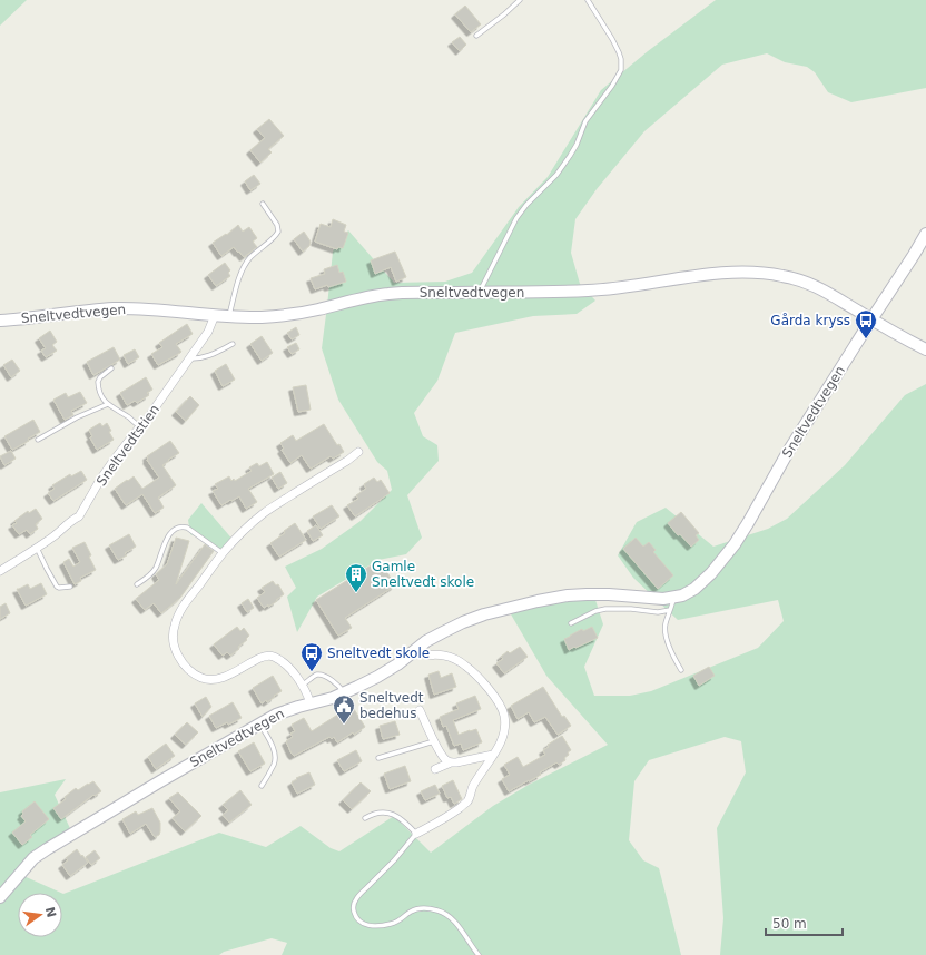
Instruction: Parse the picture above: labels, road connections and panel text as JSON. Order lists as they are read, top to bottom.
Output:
{
  "streets": {
    "main road": ["Sneltvedtvegen"],
    "street": ["Sneltvedtstien"]
  },
  "crossings": [
    ["Sneltvedtvegen", "Sneltvedtstien"]
  ],
  "places": {
    "bus stop": ["Gårda kryss", "Sneltvedt skole"],
    "building": ["Gamle Sneltvedt skole"],
    "public building": ["Sneltvedt bedehus"]
  },
  "scale_bar": "50 m",
  "north": "right"
}
